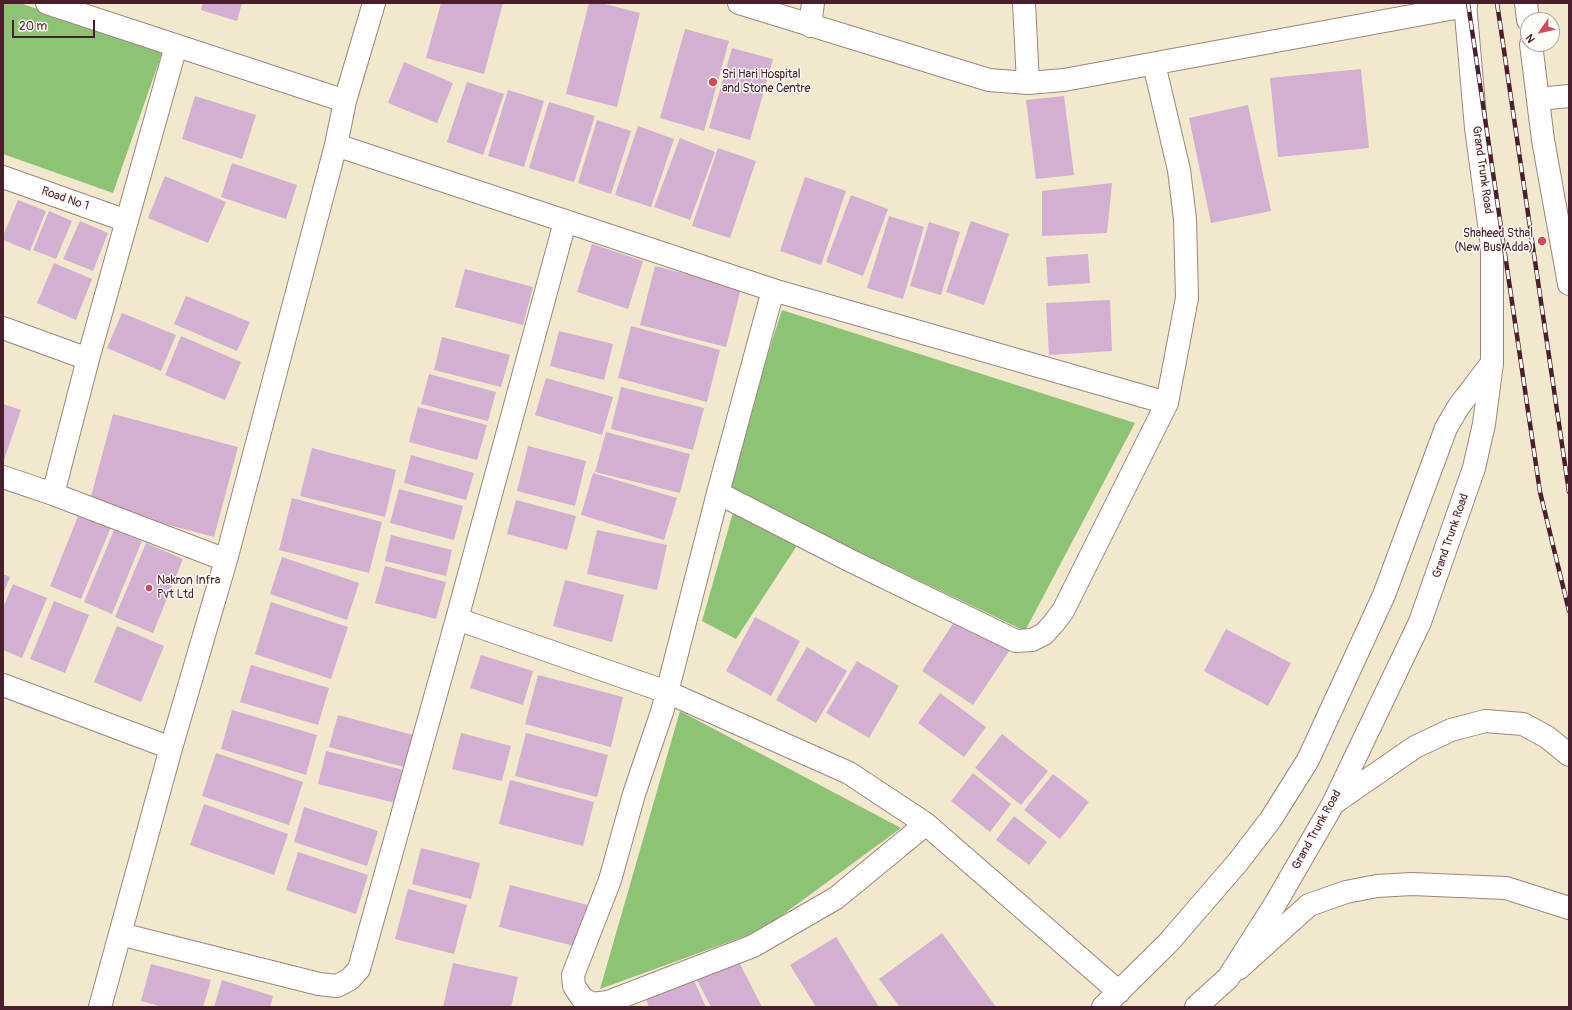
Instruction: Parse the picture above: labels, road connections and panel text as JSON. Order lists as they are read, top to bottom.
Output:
{
  "streets": {
    "main road": ["Grand Trunk Road", "Road No 1"]
  },
  "places": ["Sri Hari Hospital and Stone Centre", "Shaheed Sthal (New Bus Adda)", "Nakron Infra Pvt Ltd"],
  "scale_bar": "20 m",
  "north": "bottom left"
}
